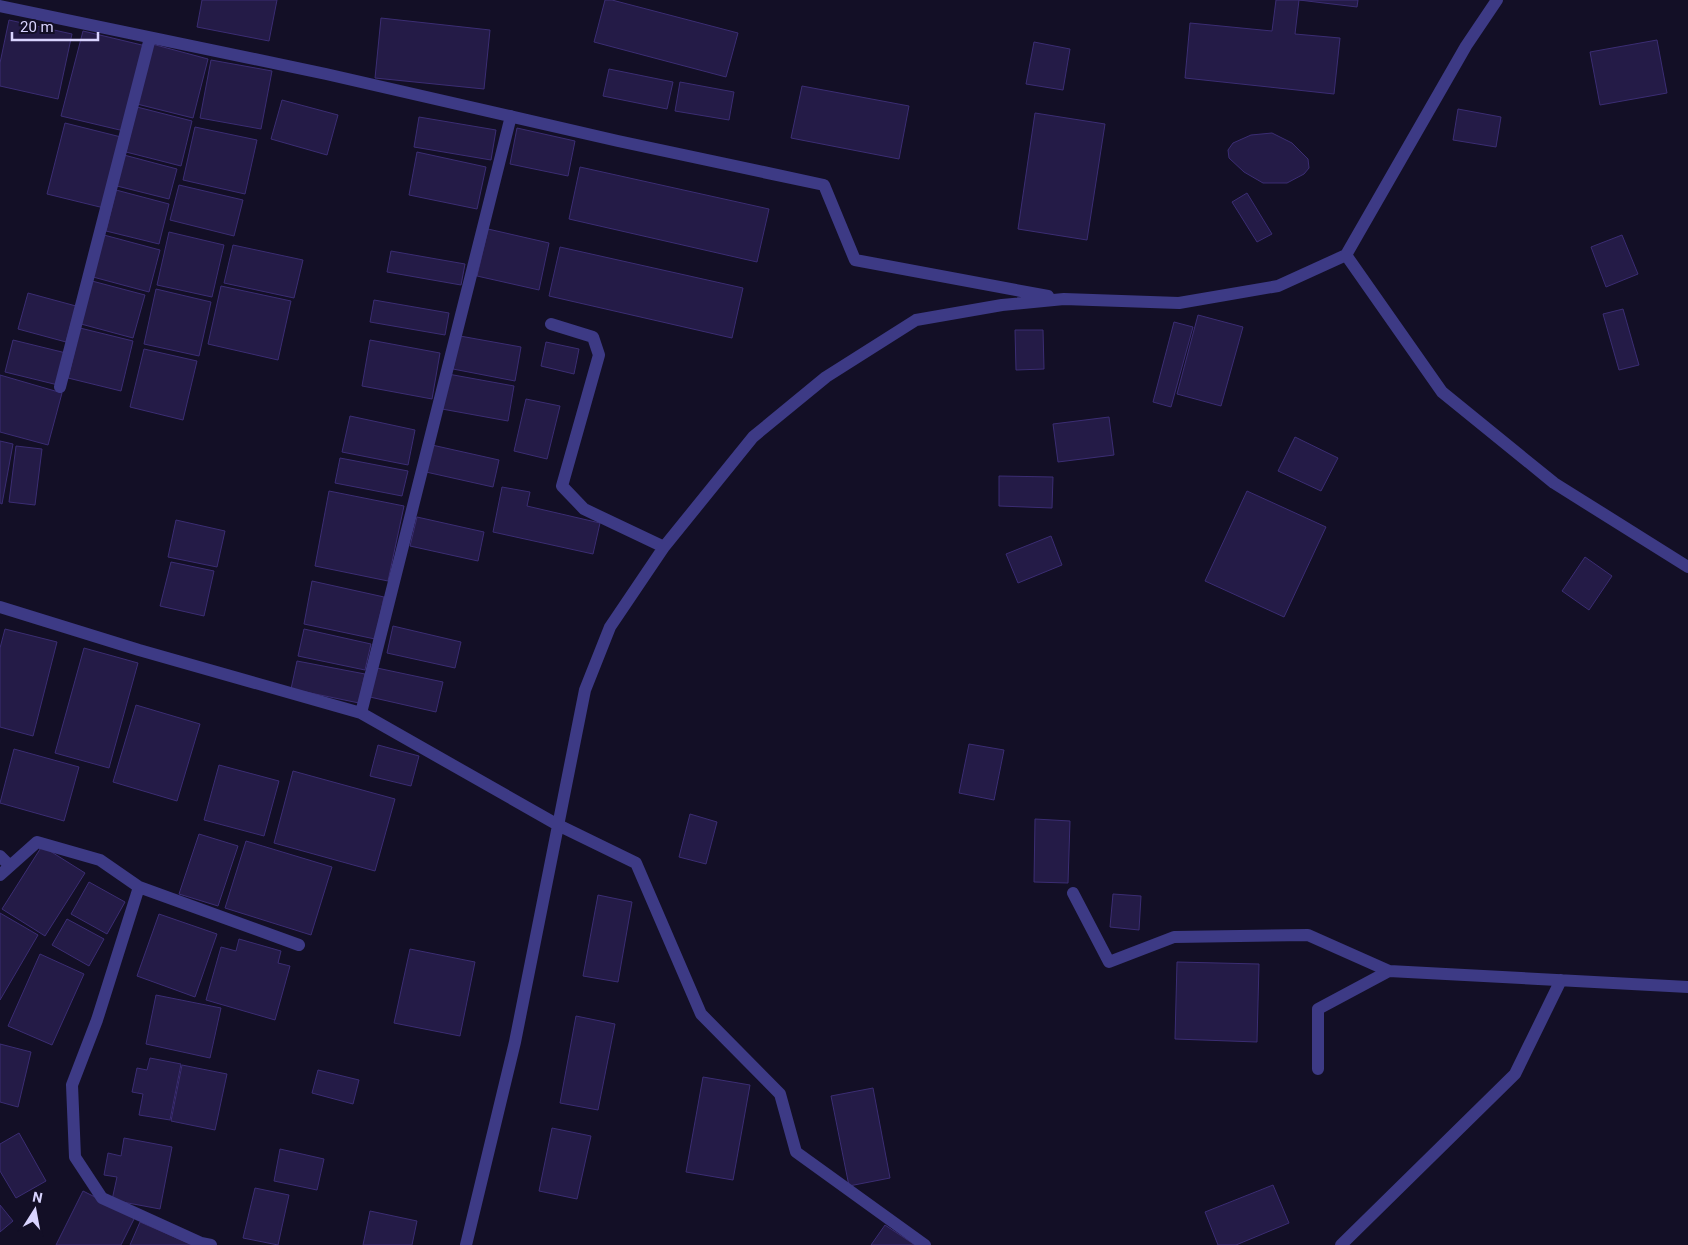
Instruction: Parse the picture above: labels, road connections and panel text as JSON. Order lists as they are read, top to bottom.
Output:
{
  "scale_bar": "20 m",
  "north": "top"
}
